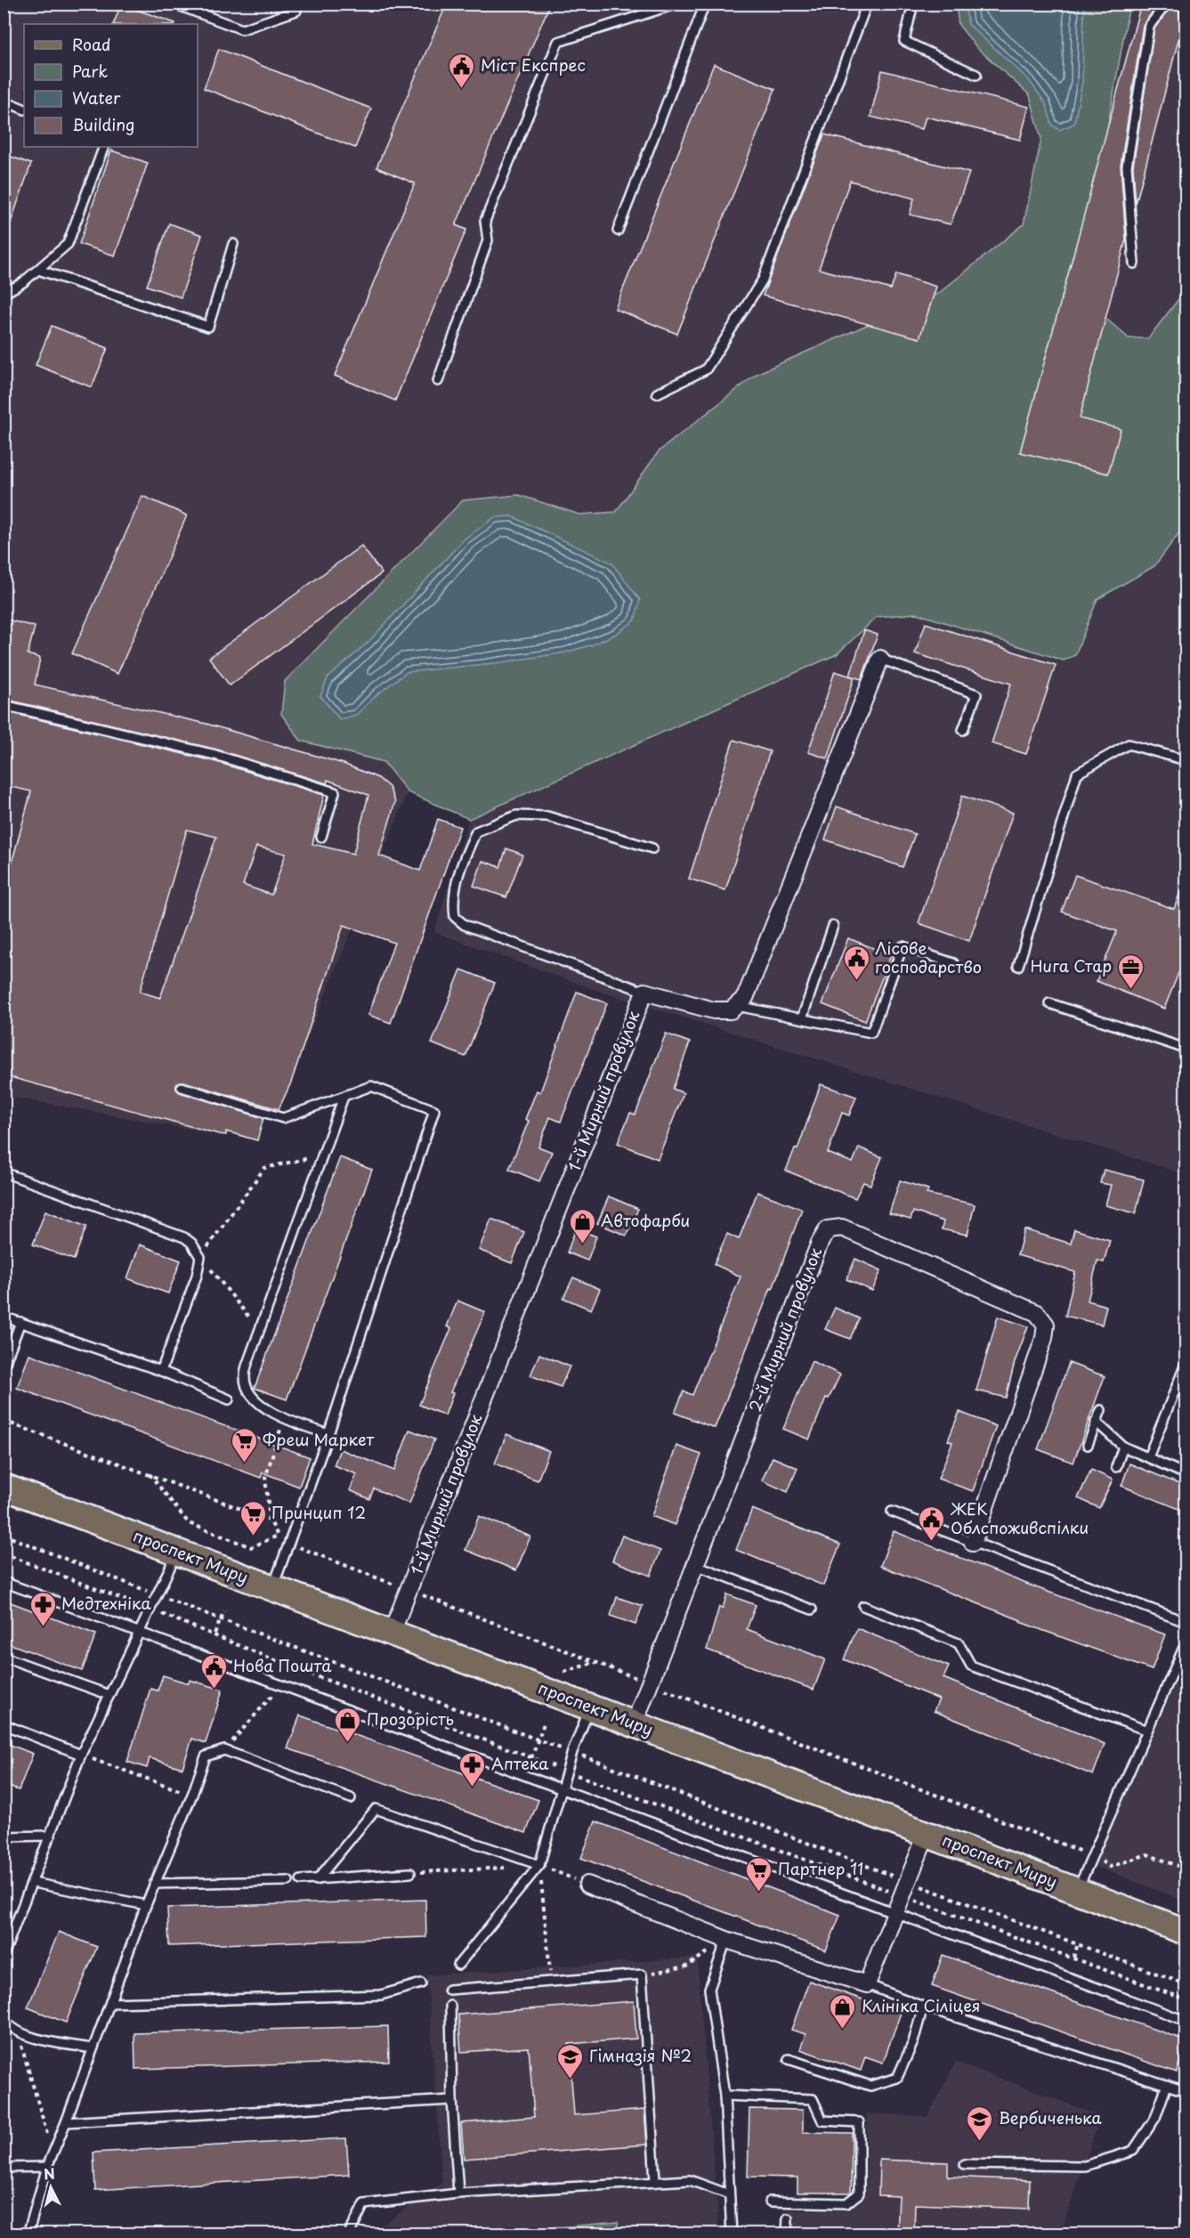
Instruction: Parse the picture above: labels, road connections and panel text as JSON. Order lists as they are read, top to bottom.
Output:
{
  "streets": {
    "main road": ["проспект Миру"],
    "street": ["1-й Мирний провулок", "2-й Мирний провулок"]
  },
  "crossings": [
    ["1-й Мирний провулок", "проспект Миру"],
    ["2-й Мирний провулок", "проспект Миру"]
  ],
  "places": {
    "public building": [
      "Міст Експрес",
      "Лісове господарство",
      "ЖЕК Облспоживспілки",
      "Нова Пошта"
    ],
    "office": ["Нига Стар"],
    "shop": ["Автофарби", "Прозорість", "Клініка Сіліцея"],
    "supermarket": ["Фреш Маркет", "Принцип 12", "Партнер 11"],
    "pharmacy": ["Медтехніка", "Аптека"],
    "school or university": ["Гімназія №2", "Вербиченька"]
  },
  "legend": [
    "Road",
    "Park",
    "Water",
    "Building"
  ],
  "north": "top"
}
